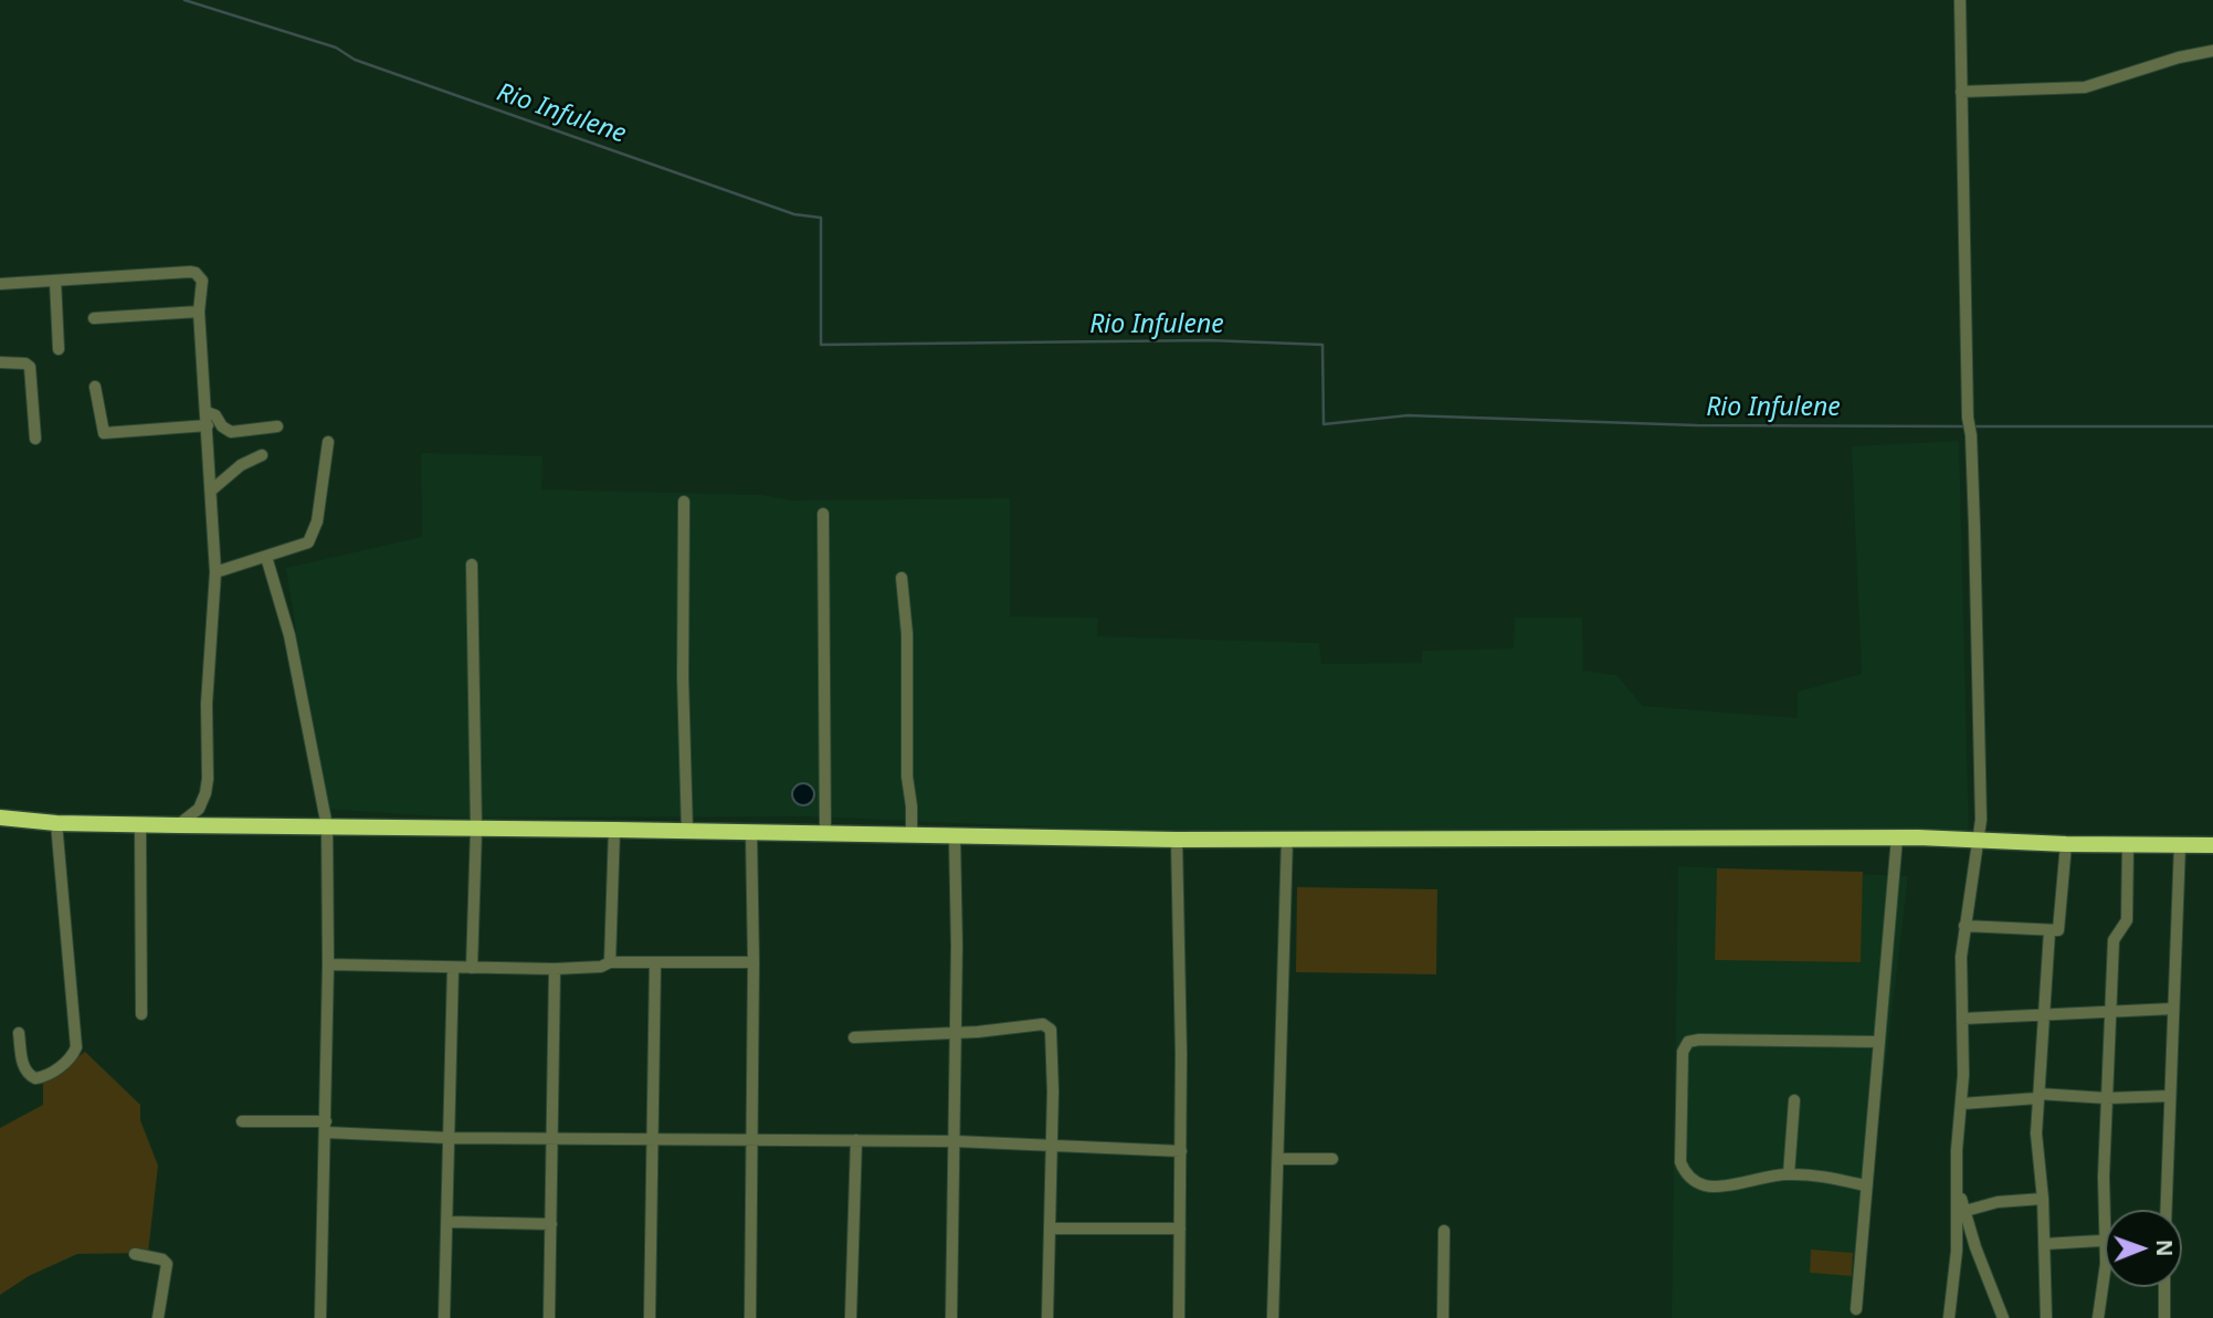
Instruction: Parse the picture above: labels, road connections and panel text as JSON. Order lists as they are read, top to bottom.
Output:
{
  "water": ["Rio Infulene"],
  "north": "right"
}
